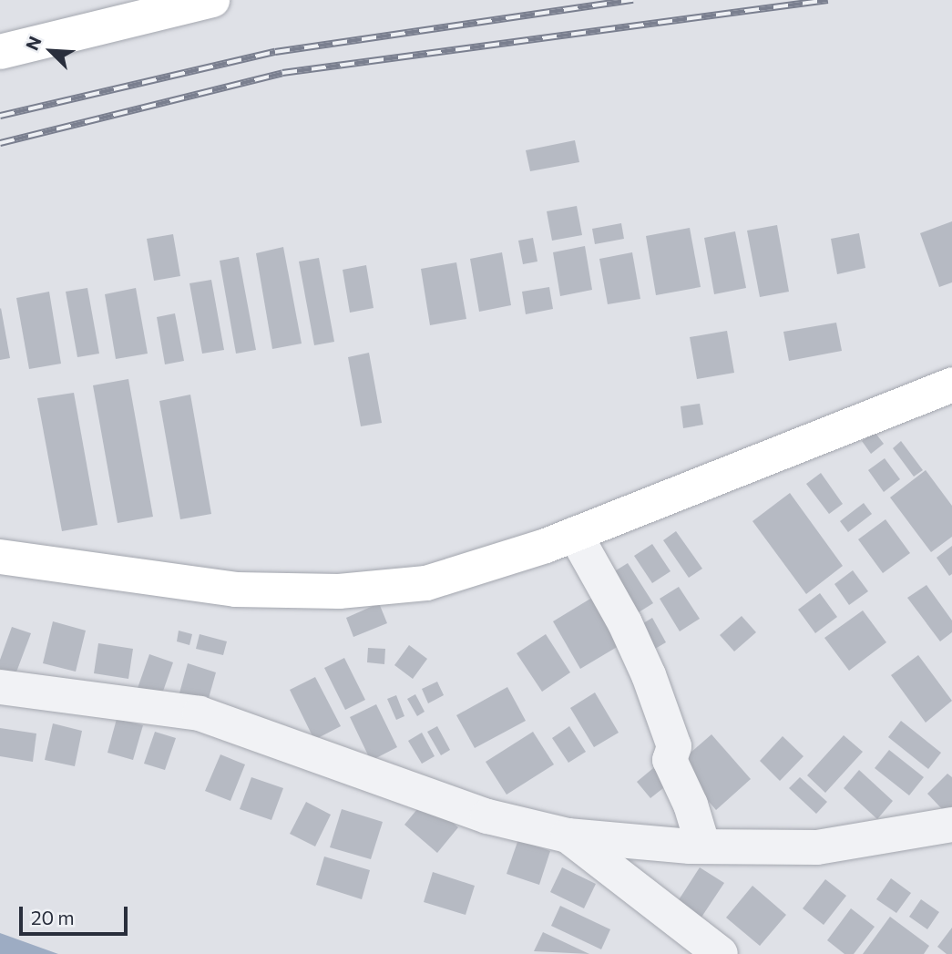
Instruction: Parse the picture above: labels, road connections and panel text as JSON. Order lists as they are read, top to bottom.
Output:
{
  "scale_bar": "20 m",
  "north": "top left"
}
